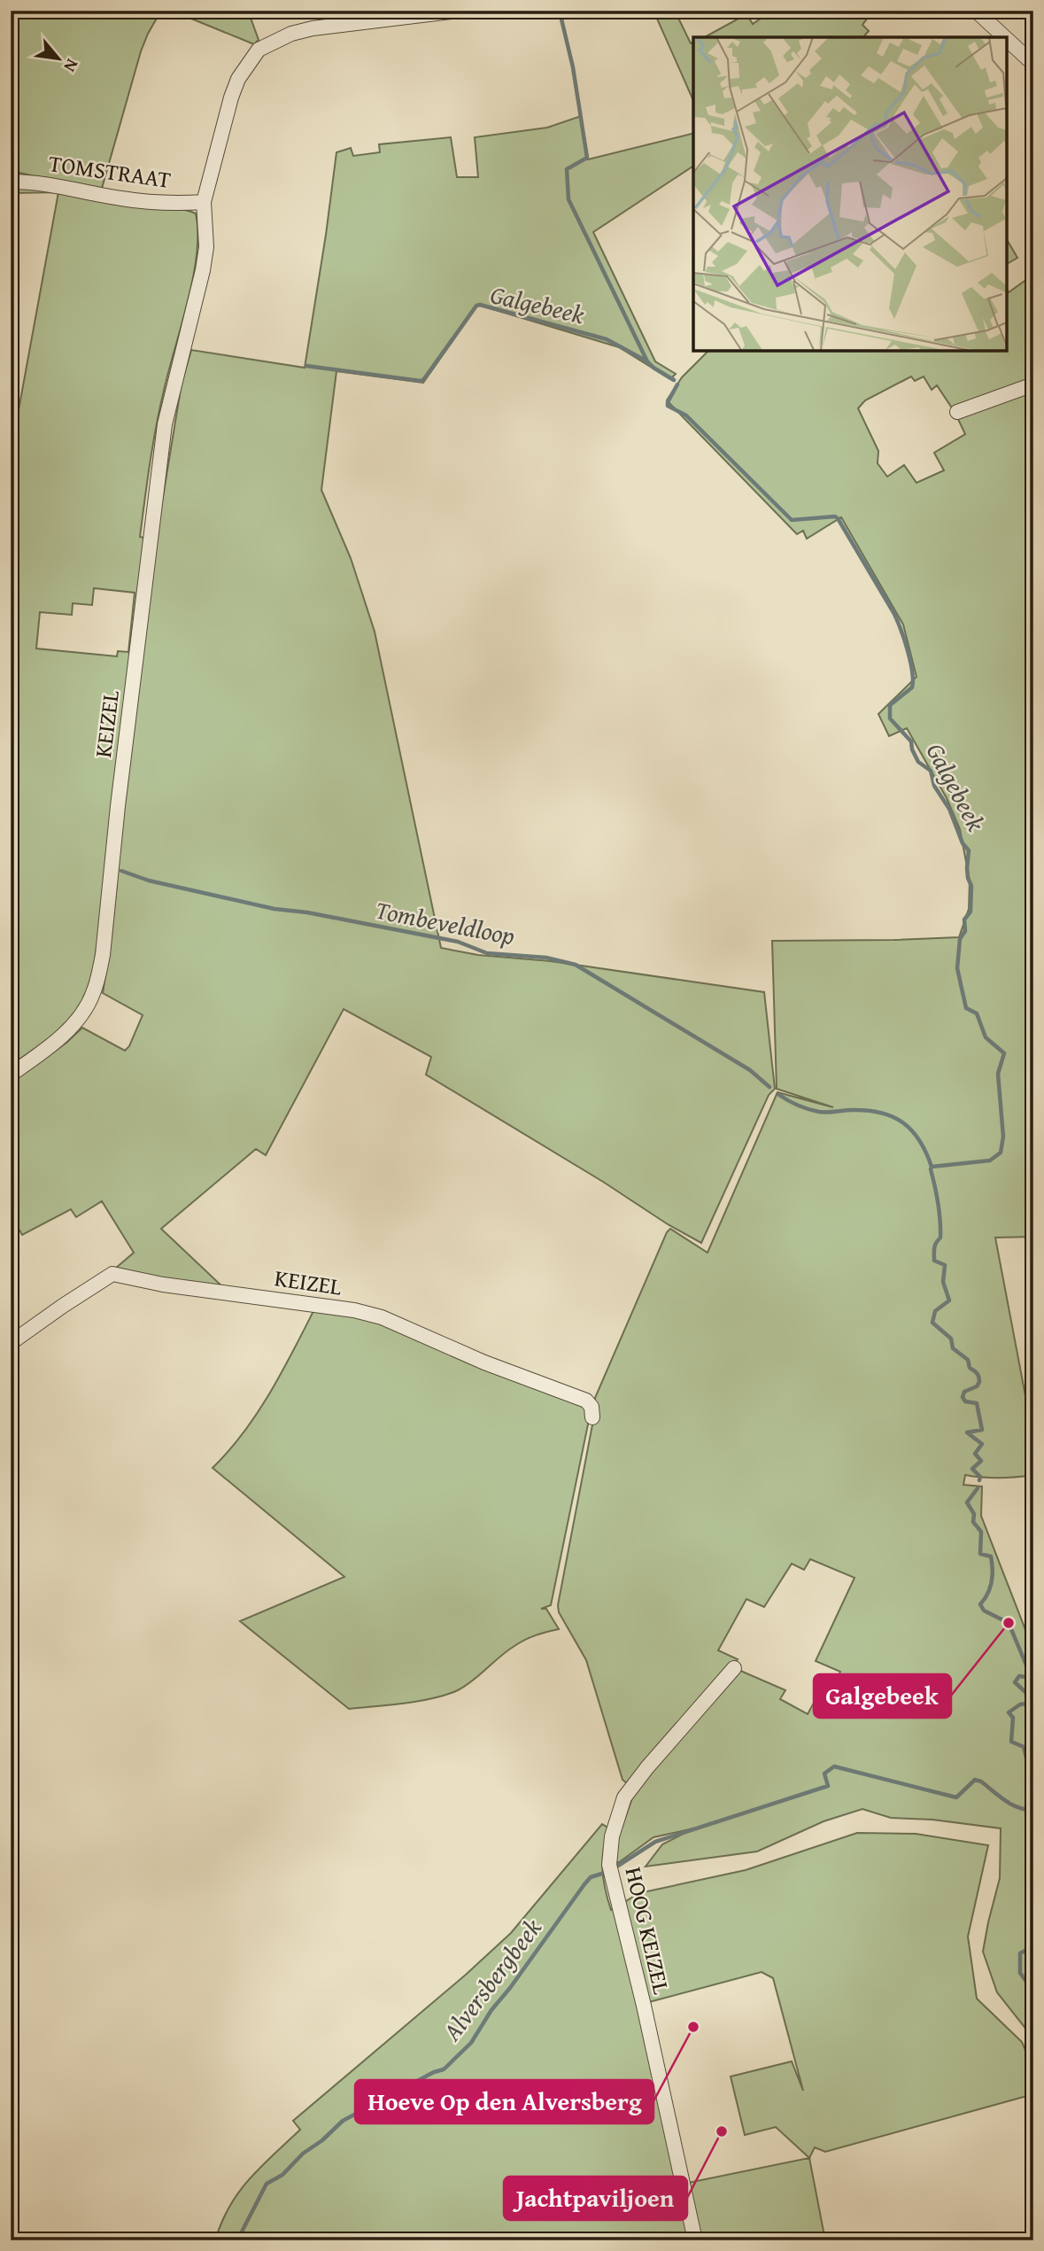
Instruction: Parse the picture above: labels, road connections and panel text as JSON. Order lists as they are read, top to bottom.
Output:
{
  "streets": {
    "street": ["TOMSTRAAT", "KEIZEL", "HOOG KEIZEL"]
  },
  "crossings": [
    ["TOMSTRAAT", "KEIZEL"]
  ],
  "water": ["Galgebeek", "Tombeveldloop", "Alversbergbeek"],
  "places": ["Galgebeek", "Hoeve Op den Alversberg", "Jachtpaviljoen"],
  "north": "bottom right"
}
